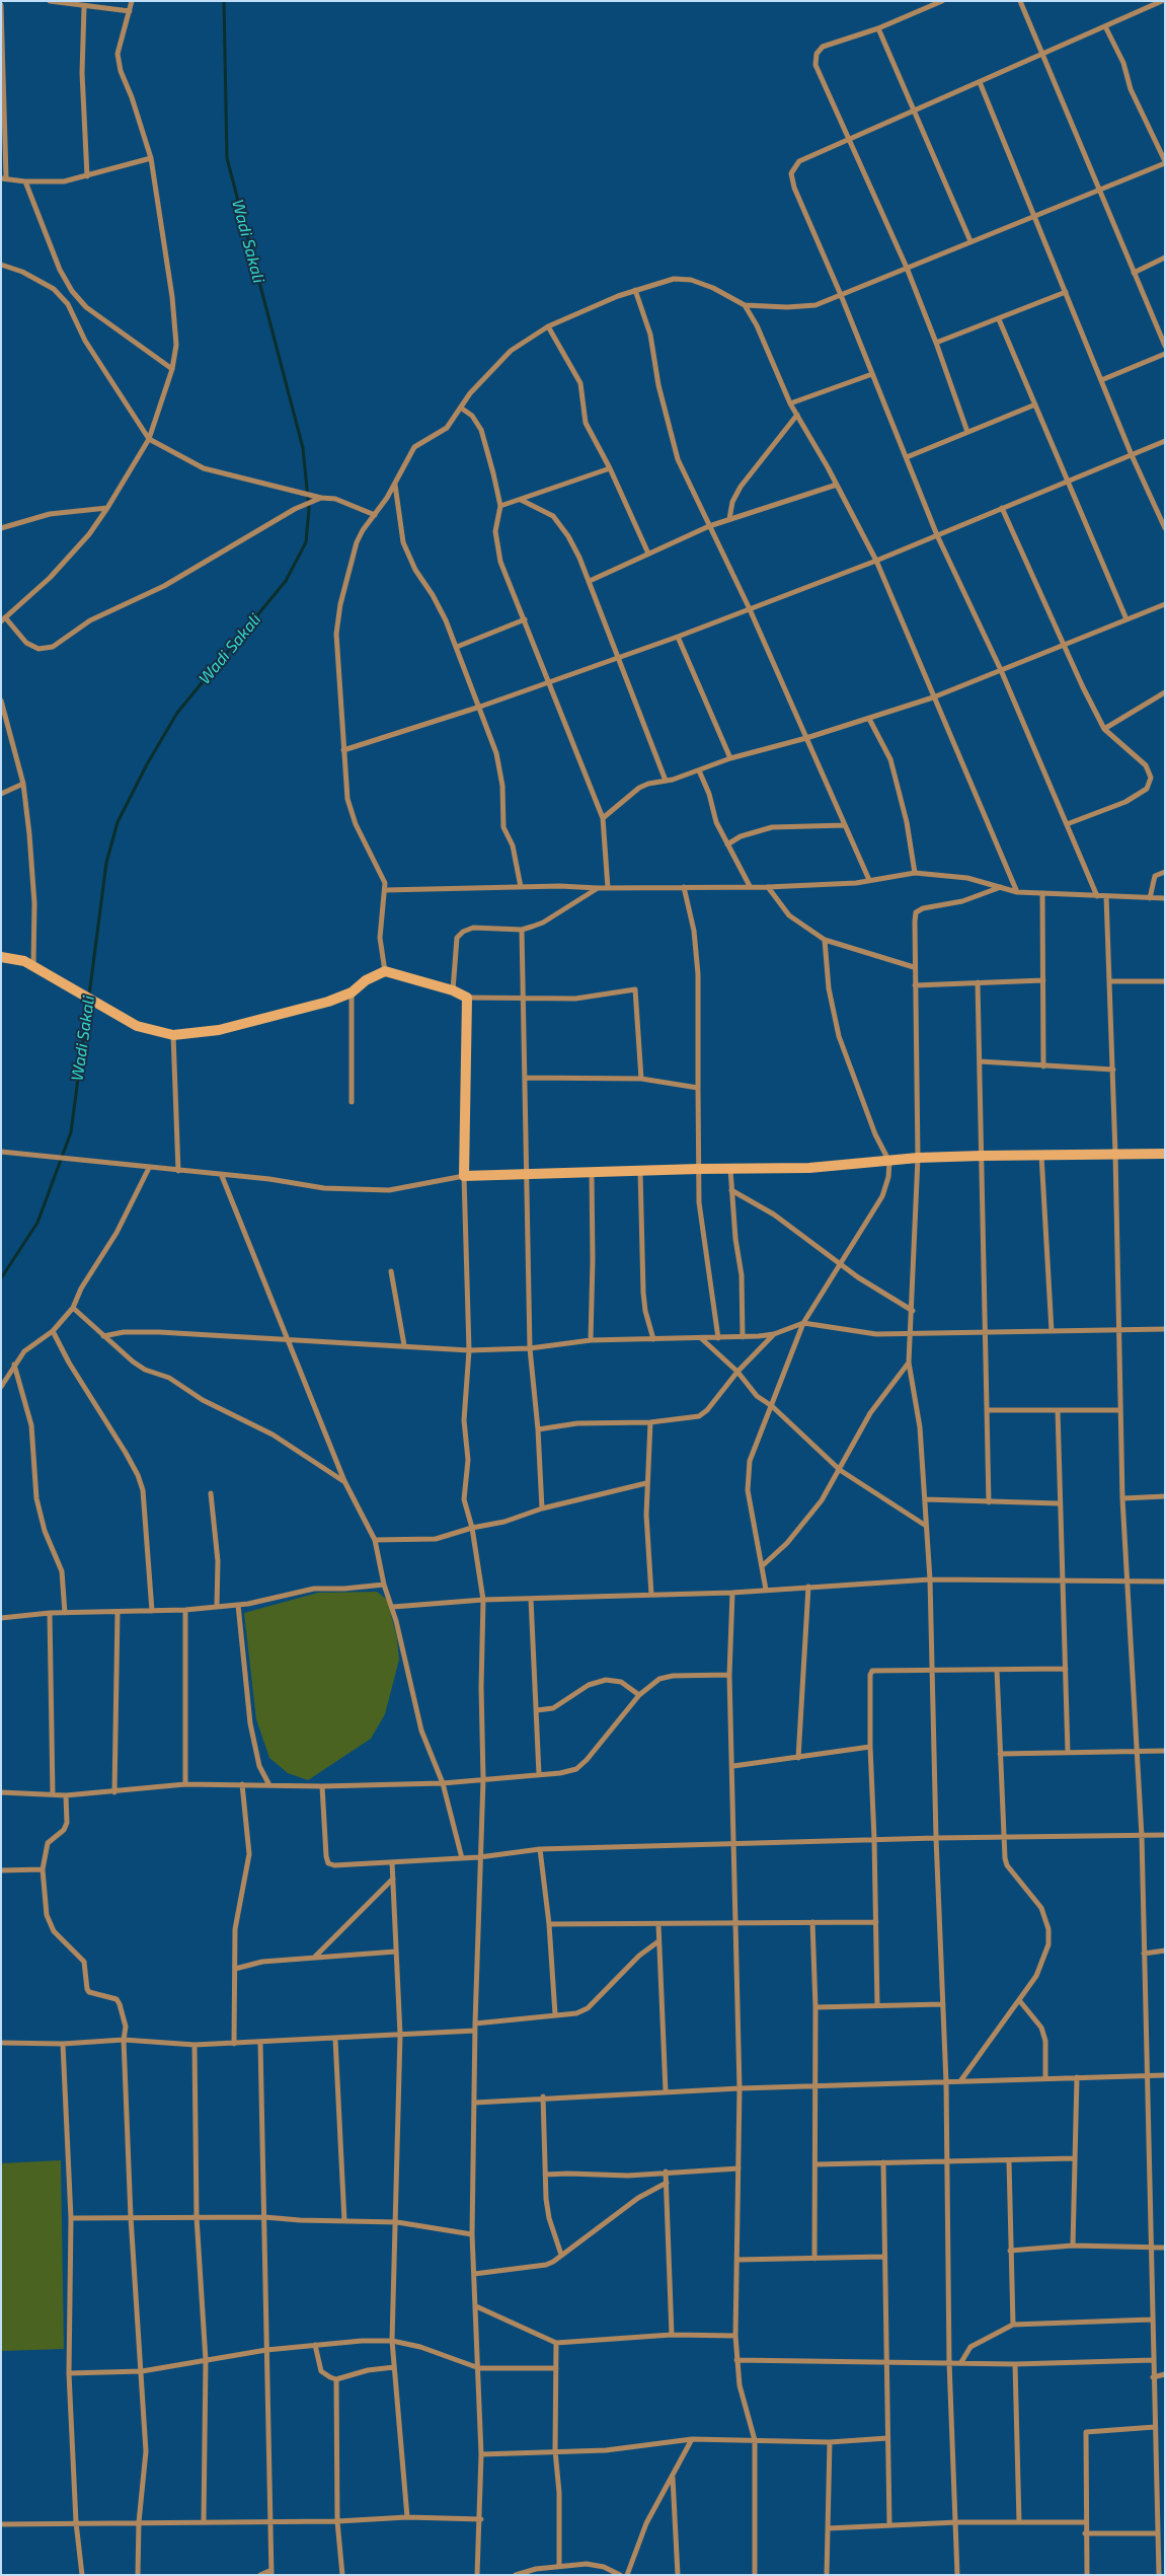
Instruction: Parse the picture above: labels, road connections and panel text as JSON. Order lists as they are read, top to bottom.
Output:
{
  "water": ["Wadi Sakali"]
}
